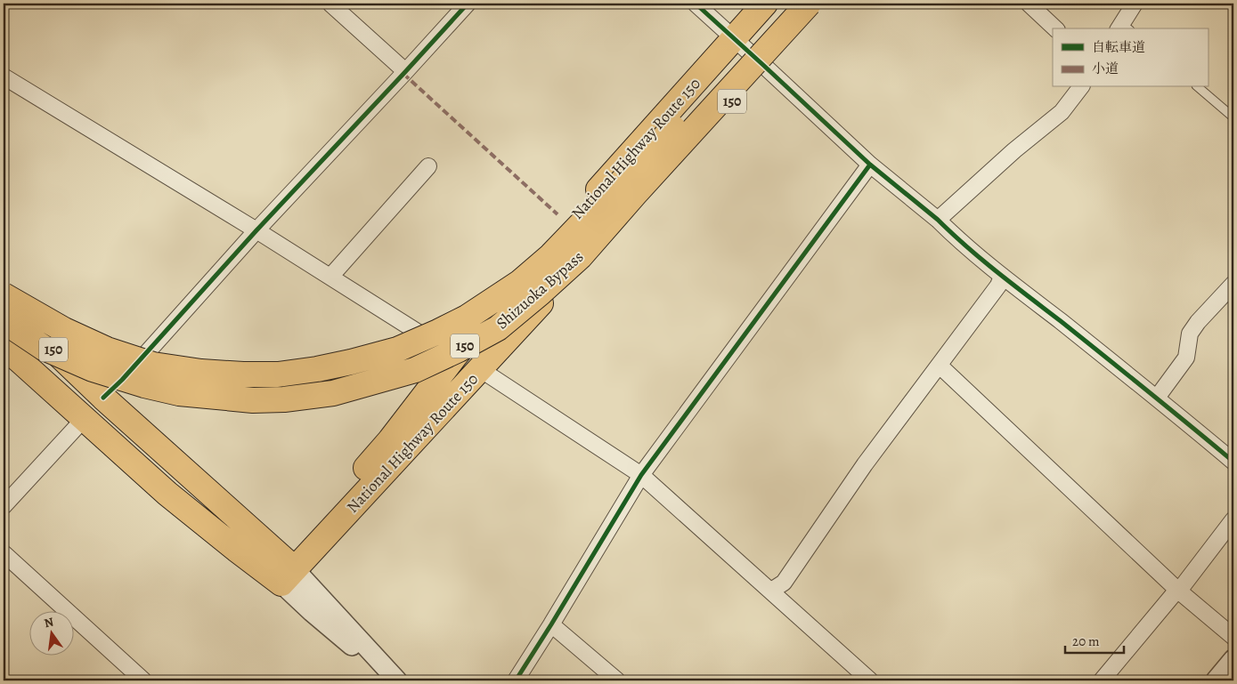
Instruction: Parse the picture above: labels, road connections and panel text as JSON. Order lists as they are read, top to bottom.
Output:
{
  "streets": {
    "highway": ["150", "National Highway Route 150", "Shizuoka Bypass"]
  },
  "crossings": [
    ["150", "National Highway Route 150"]
  ],
  "legend": ["自転車道", "小道"],
  "scale_bar": "20 m",
  "north": "top"
}
